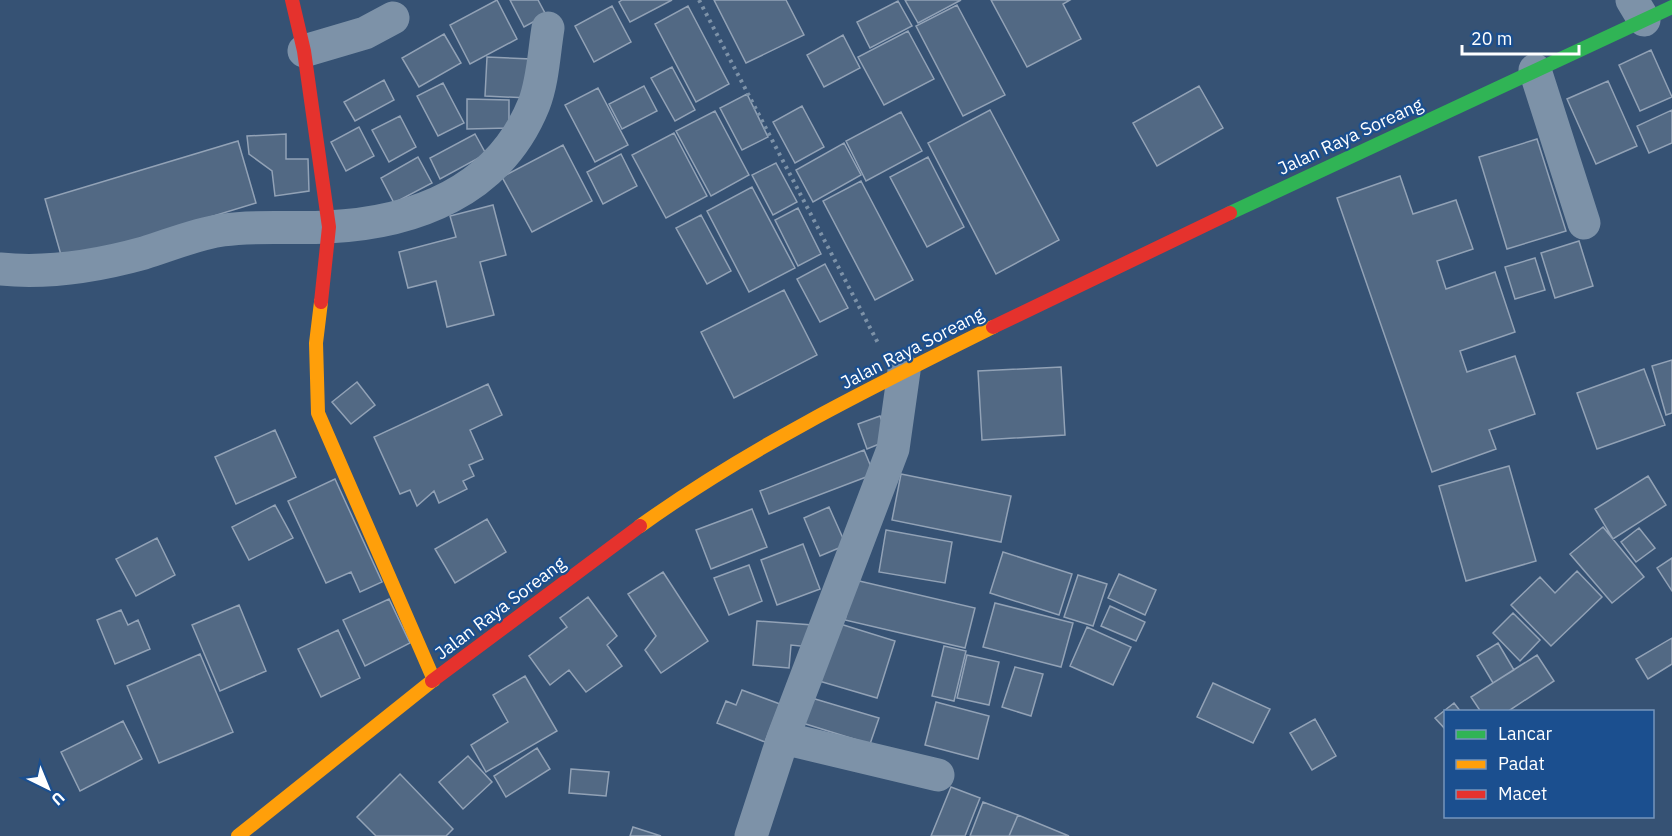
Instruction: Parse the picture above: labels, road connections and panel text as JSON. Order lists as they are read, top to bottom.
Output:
{
  "streets": {
    "main road": ["Jalan Raya Soreang"]
  },
  "legend": ["Lancar", "Padat", "Macet"],
  "scale_bar": "20 m",
  "north": "bottom right"
}
